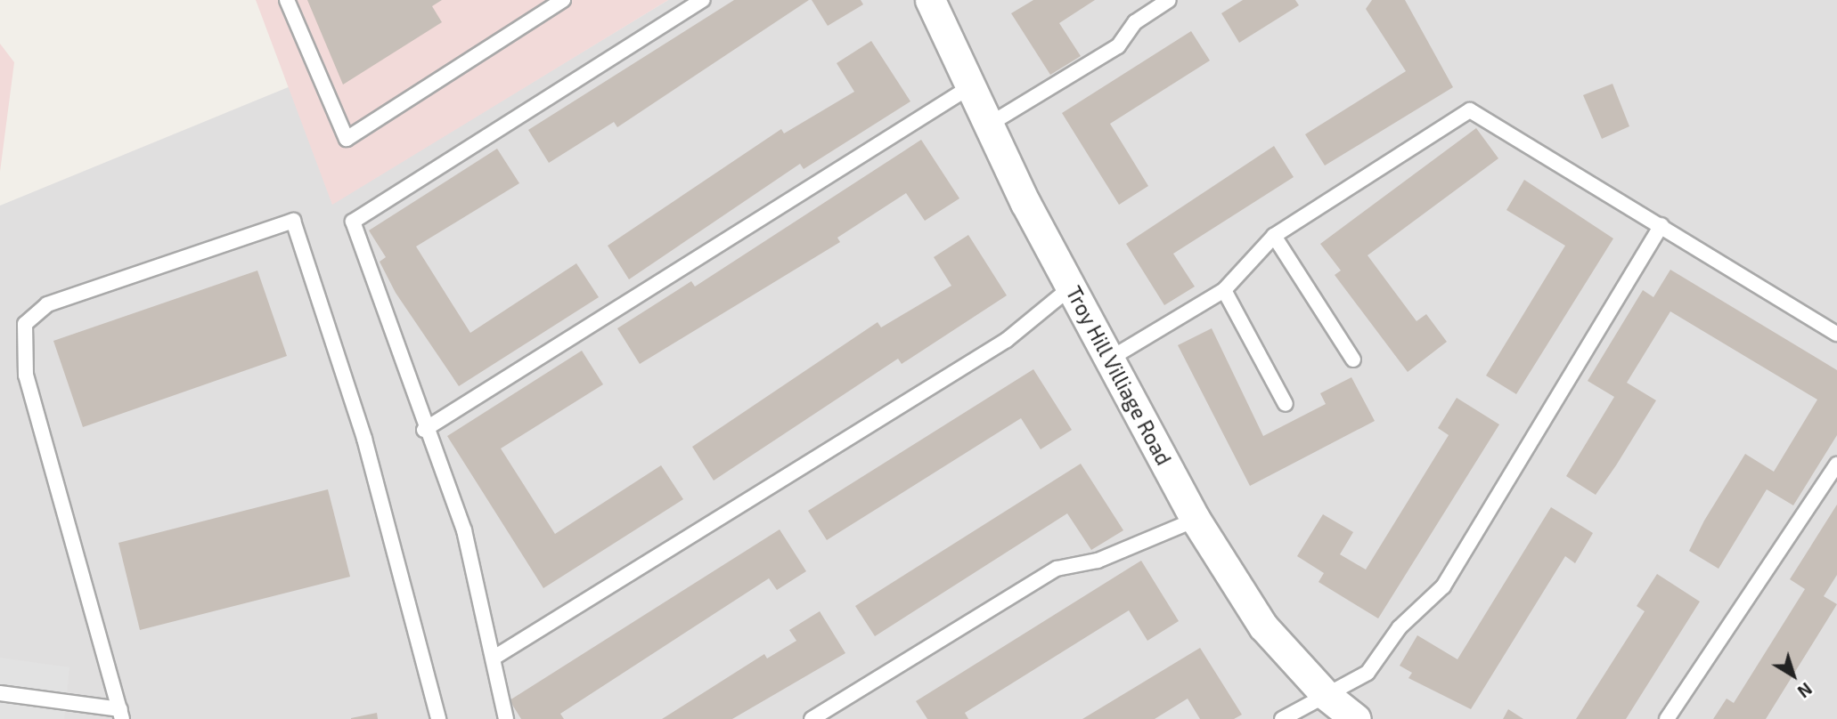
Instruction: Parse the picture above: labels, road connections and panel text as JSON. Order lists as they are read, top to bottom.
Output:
{
  "streets": {
    "street": ["Troy Hill Villiage Road"]
  },
  "north": "bottom right"
}
